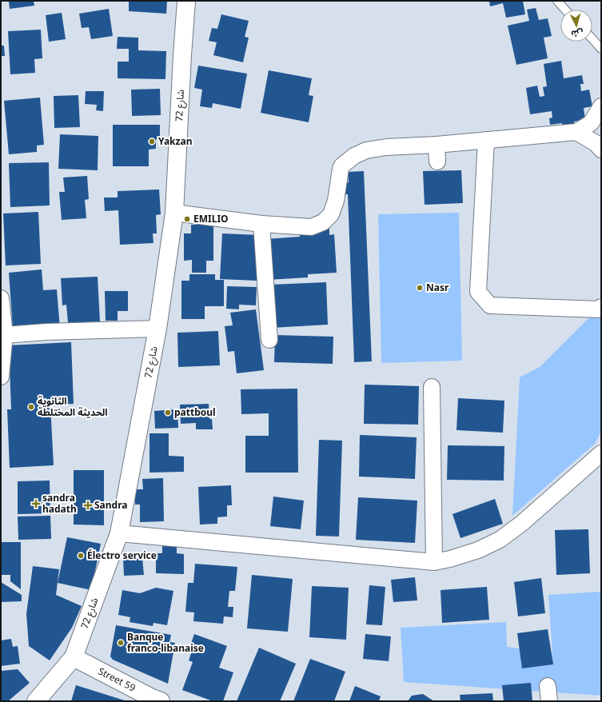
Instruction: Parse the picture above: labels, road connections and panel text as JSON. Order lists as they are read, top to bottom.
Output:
{
  "streets": {
    "street": ["شارع 72", "Street 59"]
  },
  "crossings": [
    ["شارع 72", "Street 59"]
  ],
  "places": {
    "other": [
      "Yakzan",
      "EMILIO",
      "Nasr",
      "الثانوية الحديثة المختلطة",
      "pattboul",
      "Électro service",
      "Banque franco-libanaise"
    ],
    "health": ["sandra hadath", "Sandra"]
  },
  "north": "bottom"
}
